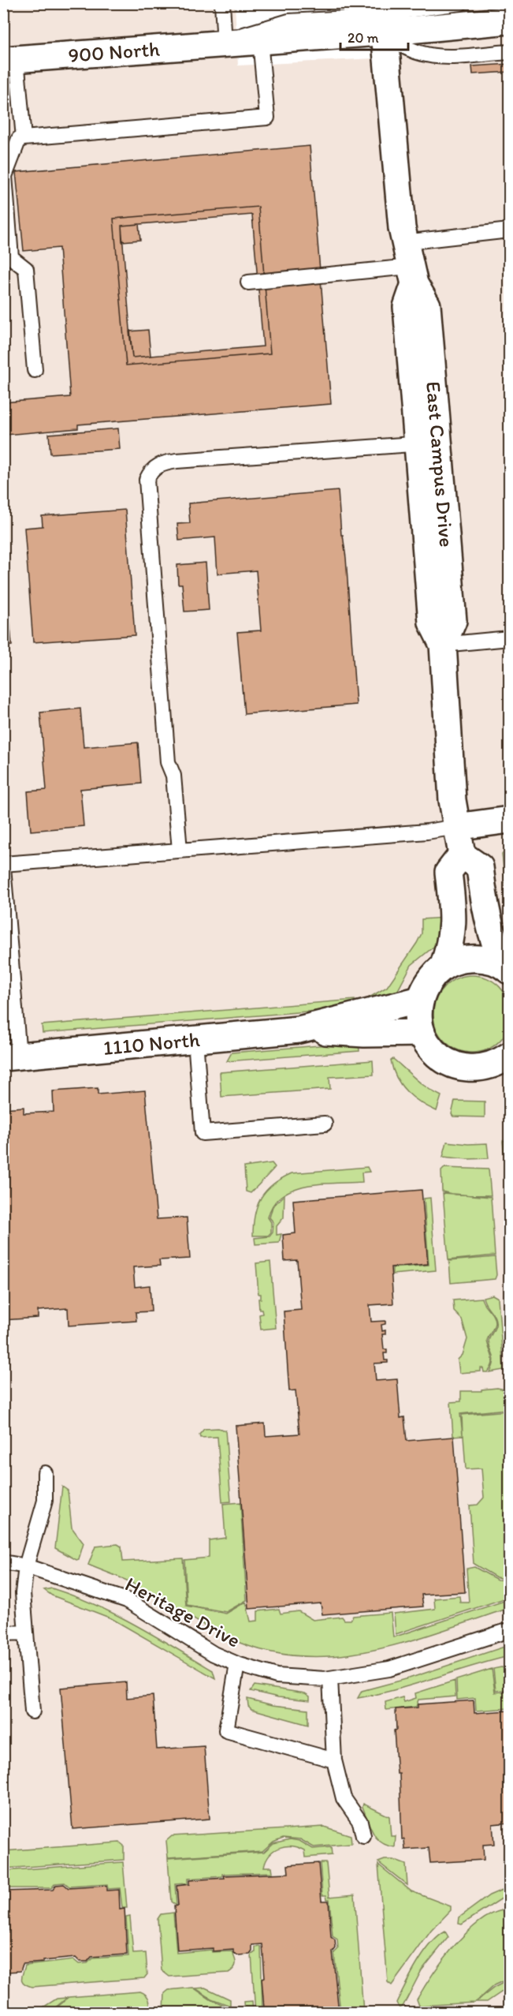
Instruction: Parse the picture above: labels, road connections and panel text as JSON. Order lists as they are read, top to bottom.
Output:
{
  "streets": {
    "street": ["900 North", "East Campus Drive", "1110 North"],
    "lane": ["Heritage Drive"]
  },
  "scale_bar": "20 m"
}
